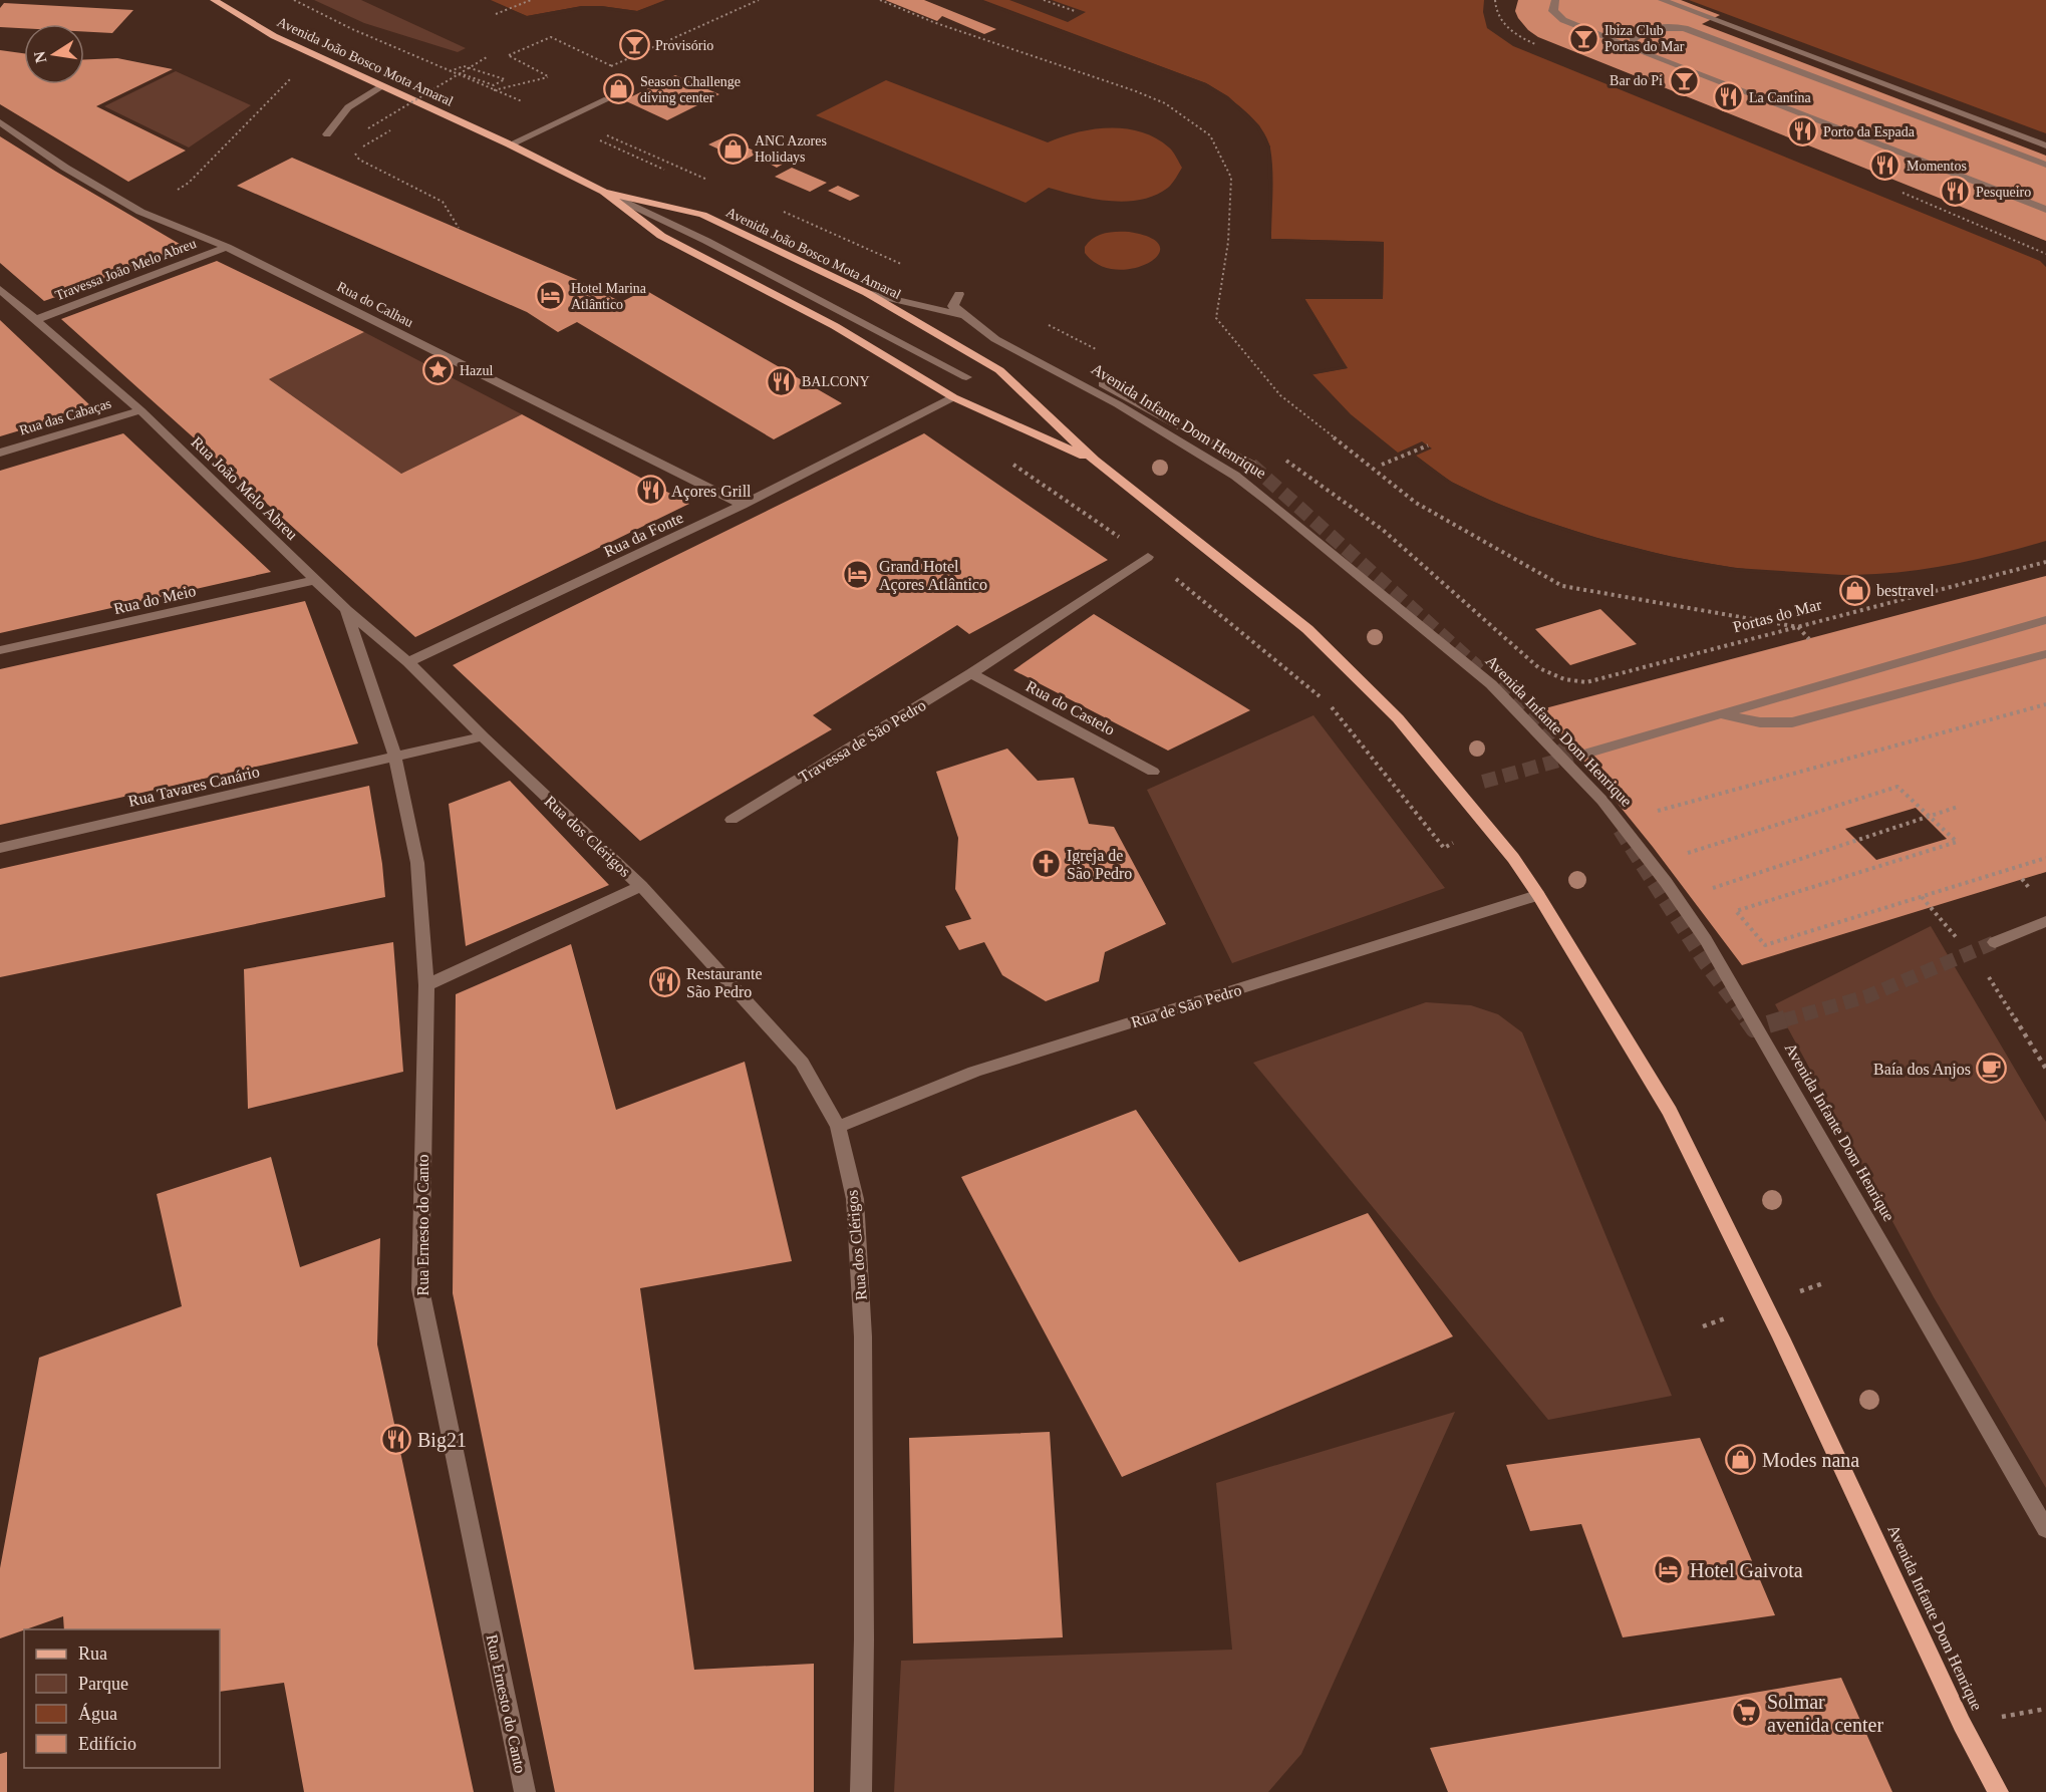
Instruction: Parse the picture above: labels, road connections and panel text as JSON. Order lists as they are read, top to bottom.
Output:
{
  "streets": {
    "main road": ["Avenida João Bosco Mota Amaral", "Avenida Infante Dom Henrique"],
    "street": [
      "Travessa João Melo Abreu",
      "Rua do Calhau",
      "Rua das Cabaças",
      "Rua João Melo Abreu",
      "Rua da Fonte",
      "Rua do Meio",
      "Rua do Castelo",
      "Travessa de São Pedro",
      "Rua Tavares Canário",
      "Rua dos Clérigos",
      "Rua de São Pedro",
      "Rua Ernesto do Canto"
    ],
    "path": ["Portas do Mar"]
  },
  "crossings": [
    ["Avenida João Bosco Mota Amaral", "Avenida Infante Dom Henrique"],
    ["Avenida João Bosco Mota Amaral", "Rua da Fonte"],
    ["Travessa João Melo Abreu", "Rua do Calhau"],
    ["Travessa João Melo Abreu", "Rua João Melo Abreu"],
    ["Rua do Calhau", "Rua da Fonte"],
    ["Rua das Cabaças", "Rua João Melo Abreu"],
    ["Avenida Infante Dom Henrique", "Rua da Fonte"],
    ["Avenida Infante Dom Henrique", "Rua de São Pedro"],
    ["Rua João Melo Abreu", "Rua do Meio"],
    ["Rua João Melo Abreu", "Rua Tavares Canário"],
    ["Rua João Melo Abreu", "Rua dos Clérigos"],
    ["Rua João Melo Abreu", "Rua Ernesto do Canto"],
    ["Rua da Fonte", "Rua dos Clérigos"],
    ["Rua do Castelo", "Travessa de São Pedro"],
    ["Rua Tavares Canário", "Rua dos Clérigos"],
    ["Rua Tavares Canário", "Rua Ernesto do Canto"],
    ["Rua dos Clérigos", "Rua de São Pedro"]
  ],
  "places": {
    "bar": ["Ibiza Club Portas do Mar", "Provisório", "Bar do Pi"],
    "shop": [
      "Season Challenge diving center",
      "ANC Azores Holidays",
      "bestravel",
      "Modes nana"
    ],
    "restaurant": [
      "La Cantina",
      "Porto da Espada",
      "Momentos",
      "Pesqueiro",
      "BALCONY",
      "Açores Grill",
      "Restaurante São Pedro",
      "Big21"
    ],
    "hotel": ["Hotel Marina Atlântico", "Grand Hotel Açores Atlântico", "Hotel Gaivota"],
    "place": ["Hazul"],
    "church": ["Igreja de São Pedro"],
    "cafe": ["Baía dos Anjos"],
    "supermarket": ["Solmar avenida center"]
  },
  "legend": [
    "Rua",
    "Parque",
    "Água",
    "Edifício"
  ],
  "north": "left"
}
